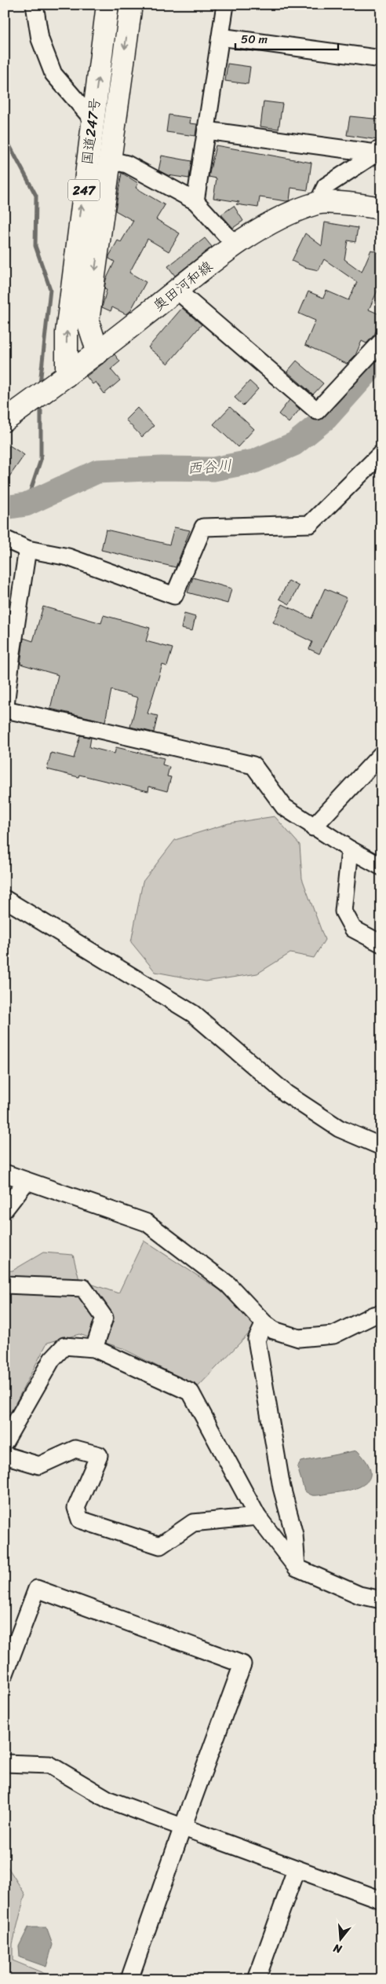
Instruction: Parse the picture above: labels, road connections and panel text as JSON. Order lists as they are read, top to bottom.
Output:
{
  "streets": {
    "main road": ["国道247号", "247", "奥田河和線"]
  },
  "crossings": [
    ["国道247号", "奥田河和線"]
  ],
  "water": ["西谷川"],
  "scale_bar": "50 m",
  "north": "bottom"
}
